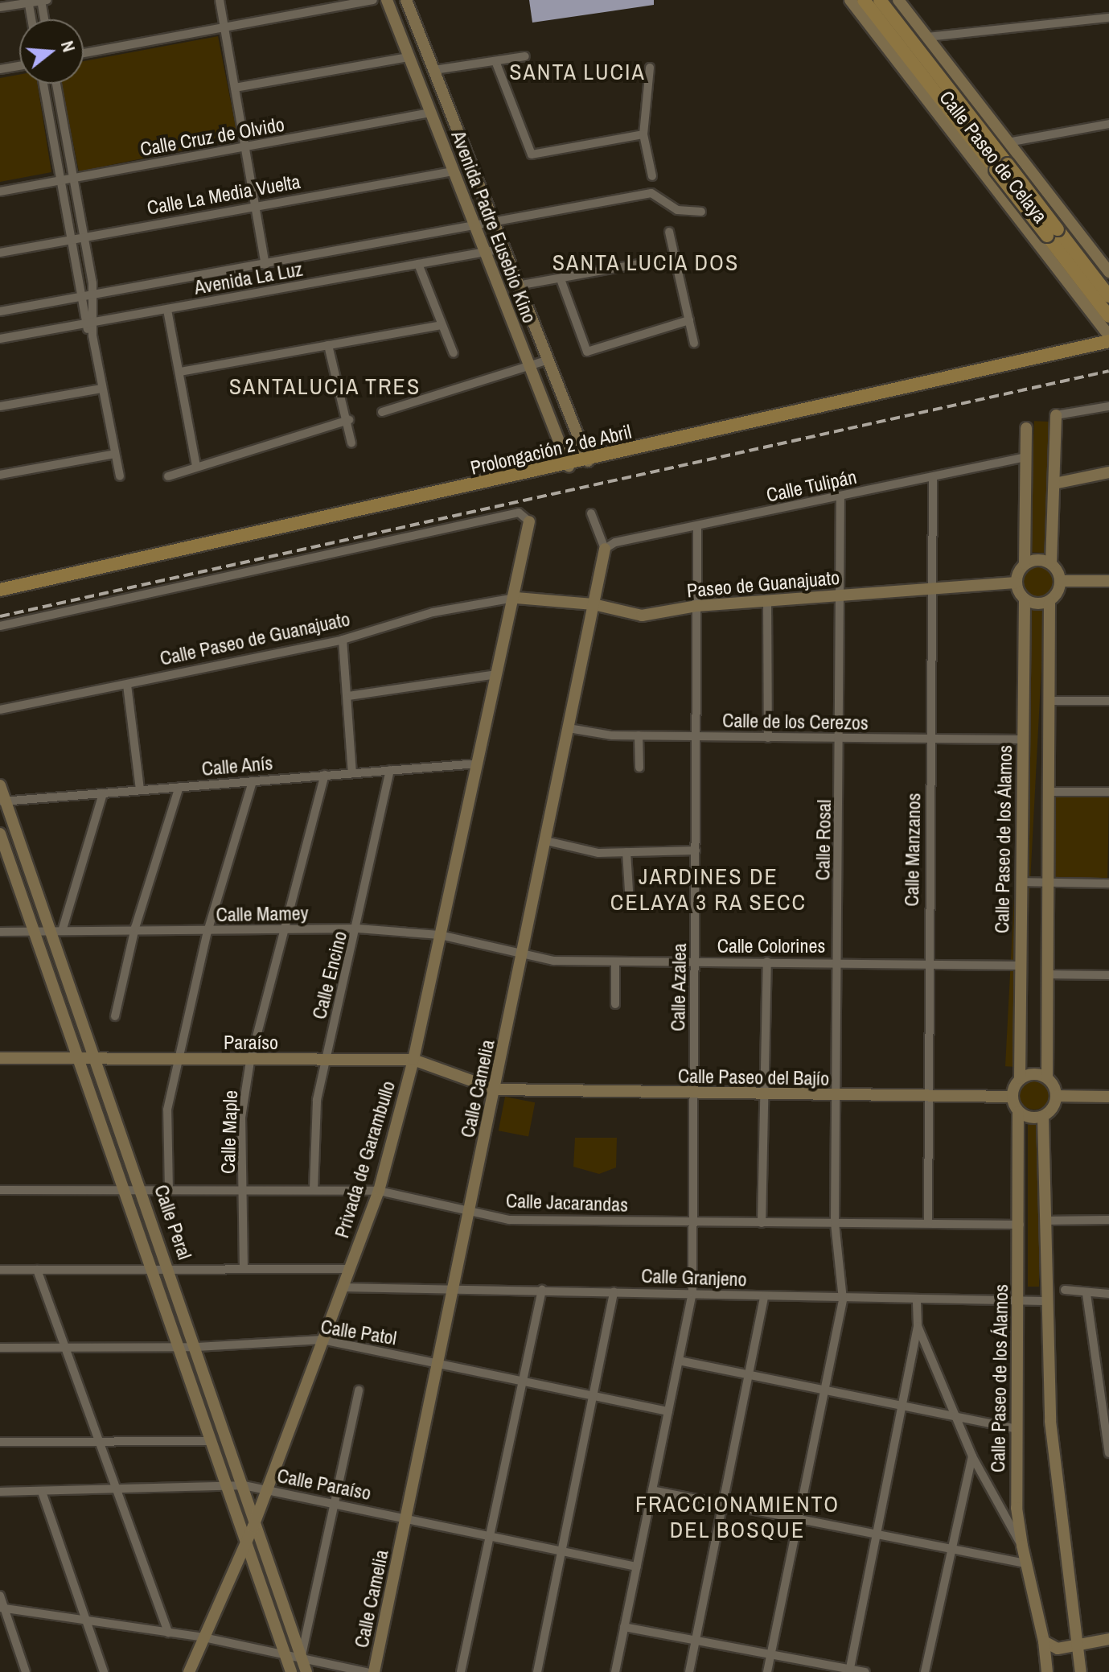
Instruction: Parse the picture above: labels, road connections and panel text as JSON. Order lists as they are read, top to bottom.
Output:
{
  "streets": {
    "main road": [
      "Calle Paseo de Celaya",
      "Avenida Padre Eusebio Kino",
      "Prolongación 2 de Abril",
      "Paseo de Guanajuato",
      "Calle Paseo de los Álamos",
      "Paraíso",
      "Calle Paseo del Bajío",
      "Calle Camelia",
      "Privada de Garambullo",
      "Calle Peral"
    ],
    "street": [
      "Calle Cruz de Olvido",
      "Calle La Media Vuelta",
      "Avenida La Luz",
      "Calle Tulipán",
      "Calle Paseo de Guanajuato",
      "Calle de los Cerezos",
      "Calle Anís",
      "Calle Rosal",
      "Calle Manzanos",
      "Calle Mamey",
      "Calle Colorines",
      "Calle Encino",
      "Calle Azalea",
      "Calle Maple",
      "Calle Jacarandas",
      "Calle Granjeno",
      "Calle Patol",
      "Calle Paraíso"
    ]
  },
  "crossings": [
    ["Calle Cruz de Olvido", "Avenida Padre Eusebio Kino"],
    ["Calle La Media Vuelta", "Avenida Padre Eusebio Kino"],
    ["Avenida Padre Eusebio Kino", "Avenida La Luz"],
    ["Avenida Padre Eusebio Kino", "Prolongación 2 de Abril"],
    ["Calle Tulipán", "Calle Rosal"],
    ["Calle Tulipán", "Calle Manzanos"],
    ["Calle Tulipán", "Calle Azalea"],
    ["Calle Tulipán", "Calle Camelia"],
    ["Paseo de Guanajuato", "Calle Paseo de Guanajuato"],
    ["Paseo de Guanajuato", "Calle Paseo de los Álamos"],
    ["Paseo de Guanajuato", "Calle Rosal"],
    ["Paseo de Guanajuato", "Calle Manzanos"],
    ["Paseo de Guanajuato", "Calle Azalea"],
    ["Paseo de Guanajuato", "Calle Camelia"],
    ["Paseo de Guanajuato", "Privada de Garambullo"],
    ["Calle Paseo de Guanajuato", "Privada de Garambullo"],
    ["Calle de los Cerezos", "Calle Paseo de los Álamos"],
    ["Calle de los Cerezos", "Calle Rosal"],
    ["Calle de los Cerezos", "Calle Manzanos"],
    ["Calle de los Cerezos", "Calle Azalea"],
    ["Calle de los Cerezos", "Calle Camelia"],
    ["Calle Anís", "Calle Encino"],
    ["Calle Anís", "Calle Maple"],
    ["Calle Anís", "Privada de Garambullo"],
    ["Calle Anís", "Calle Peral"],
    ["Calle Paseo de los Álamos", "Calle Colorines"],
    ["Calle Paseo de los Álamos", "Calle Paseo del Bajío"],
    ["Calle Paseo de los Álamos", "Calle Jacarandas"],
    ["Calle Paseo de los Álamos", "Calle Granjeno"],
    ["Calle Rosal", "Calle Colorines"],
    ["Calle Rosal", "Calle Paseo del Bajío"],
    ["Calle Rosal", "Calle Jacarandas"],
    ["Calle Rosal", "Calle Granjeno"],
    ["Calle Manzanos", "Calle Colorines"],
    ["Calle Manzanos", "Calle Paseo del Bajío"],
    ["Calle Manzanos", "Calle Jacarandas"],
    ["Calle Mamey", "Calle Colorines"],
    ["Calle Mamey", "Calle Encino"],
    ["Calle Mamey", "Calle Camelia"],
    ["Calle Mamey", "Calle Maple"],
    ["Calle Mamey", "Privada de Garambullo"],
    ["Calle Mamey", "Calle Peral"],
    ["Calle Colorines", "Calle Azalea"],
    ["Calle Colorines", "Calle Camelia"],
    ["Calle Encino", "Paraíso"],
    ["Calle Encino", "Calle Jacarandas"],
    ["Calle Azalea", "Calle Paseo del Bajío"],
    ["Calle Azalea", "Calle Jacarandas"],
    ["Calle Azalea", "Calle Granjeno"],
    ["Calle Azalea", "Calle Patol"],
    ["Calle Azalea", "Calle Paraíso"],
    ["Paraíso", "Calle Paseo del Bajío"],
    ["Paraíso", "Calle Camelia"],
    ["Paraíso", "Calle Maple"],
    ["Paraíso", "Privada de Garambullo"],
    ["Paraíso", "Calle Peral"],
    ["Calle Paseo del Bajío", "Calle Camelia"],
    ["Calle Camelia", "Calle Jacarandas"],
    ["Calle Camelia", "Calle Granjeno"],
    ["Calle Camelia", "Calle Patol"],
    ["Calle Camelia", "Calle Paraíso"],
    ["Calle Maple", "Calle Jacarandas"],
    ["Privada de Garambullo", "Calle Jacarandas"],
    ["Privada de Garambullo", "Calle Peral"],
    ["Privada de Garambullo", "Calle Granjeno"],
    ["Privada de Garambullo", "Calle Patol"],
    ["Privada de Garambullo", "Calle Paraíso"],
    ["Calle Jacarandas", "Calle Peral"],
    ["Calle Peral", "Calle Patol"],
    ["Calle Peral", "Calle Paraíso"]
  ],
  "districts": [
    "SANTA LUCIA",
    "SANTA LUCIA DOS",
    "SANTALUCIA TRES",
    "JARDINES DE CELAYA 3 RA SECC",
    "FRACCIONAMIENTO DEL BOSQUE"
  ],
  "north": "right"
}
